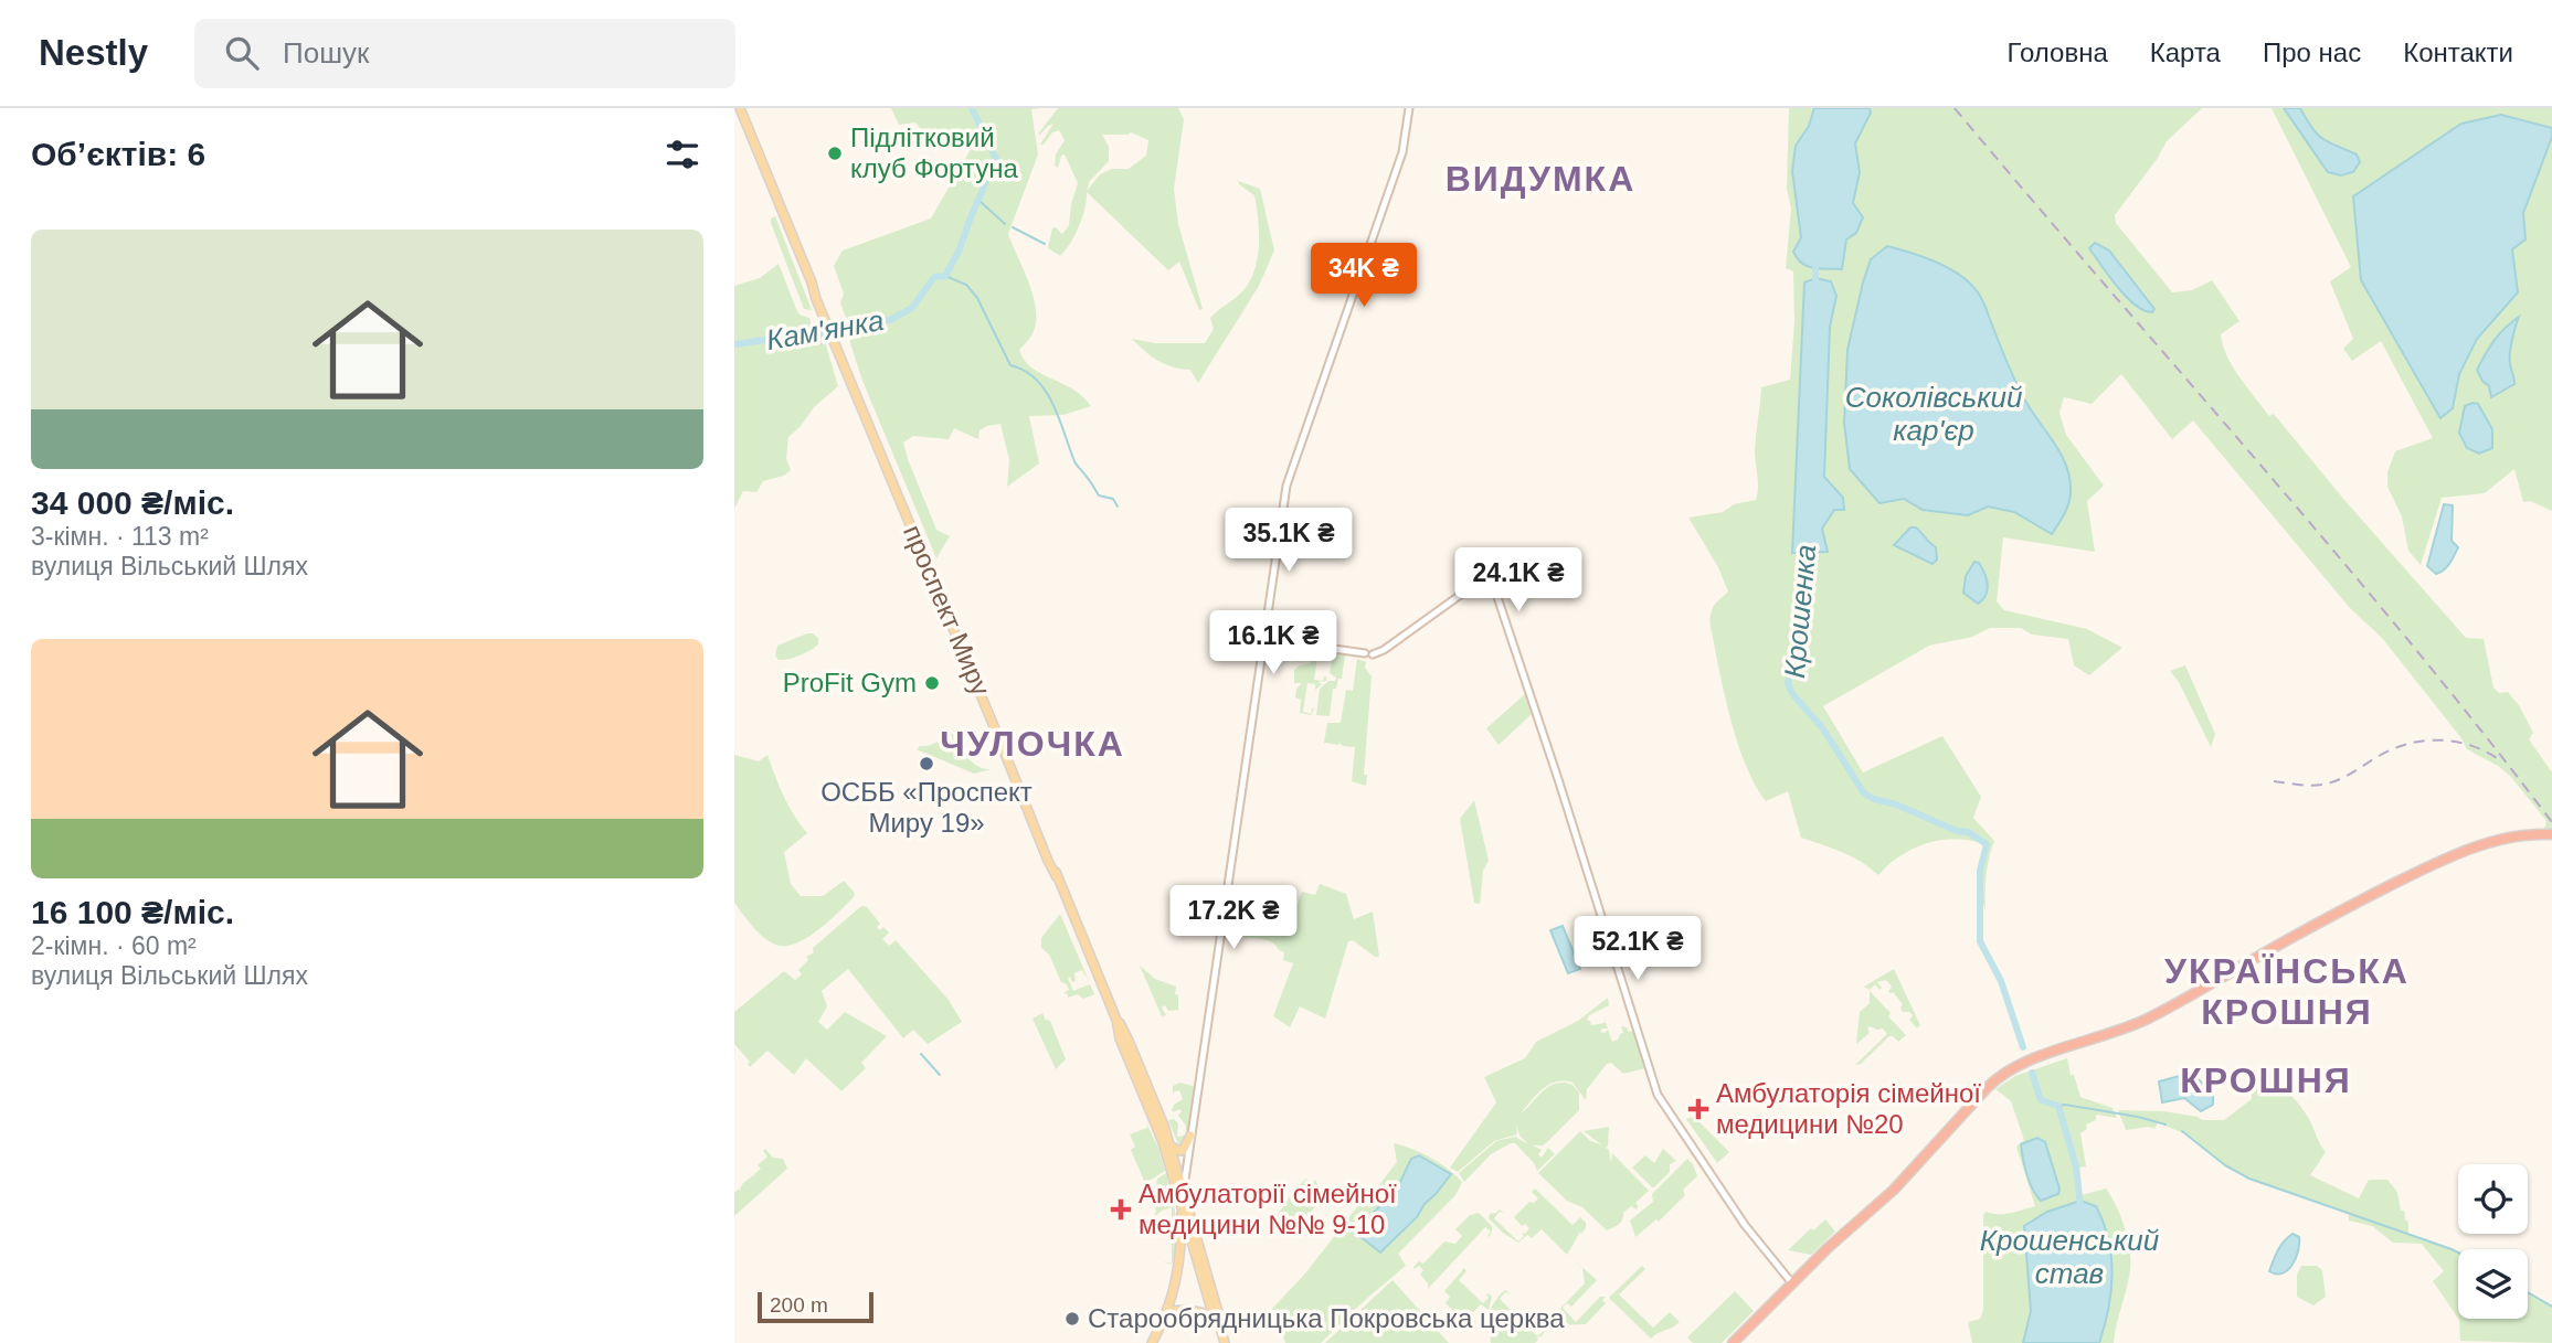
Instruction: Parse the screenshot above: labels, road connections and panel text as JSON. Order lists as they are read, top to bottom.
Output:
{
  "streets": {
    "main road": ["проспект Миру"]
  },
  "districts": [
    "ВИДУМКА",
    "ЧУЛОЧКА",
    "УКРАЇНСЬКА КРОШНЯ",
    "КРОШНЯ"
  ],
  "water": [
    "Кам'янка",
    "Соколівський кар'єр",
    "Крошенка",
    "Крошенський став"
  ],
  "places": {
    "other": [
      "Підлітковий клуб Фортуна",
      "ProFit Gym",
      "ОСББ «Проспект Миру 19»",
      "Старообрядницька Покровська церква"
    ],
    "health": ["Амбулаторія сімейної медицини №20", "Амбулаторії сімейної медицини №№ 9-10"]
  },
  "scale_bar": "200 m",
  "page": {
    "header": "Nestly",
    "search": "Пошук",
    "nav": [
      "Головна",
      "Карта",
      "Про нас",
      "Контакти"
    ],
    "heading": "Об’єктів: 6",
    "list": [
      {
        "name": "34 000 ₴/міс.",
        "note": "3-кімн. · 113 m² · вулиця Вільський Шлях"
      },
      {
        "name": "16 100 ₴/міс.",
        "note": "2-кімн. · 60 m² · вулиця Вільський Шлях"
      }
    ],
    "price": [
      "34K ₴",
      "35.1K ₴",
      "24.1K ₴",
      "16.1K ₴",
      "17.2K ₴",
      "52.1K ₴"
    ],
    "scale": "200 m"
  }
}
